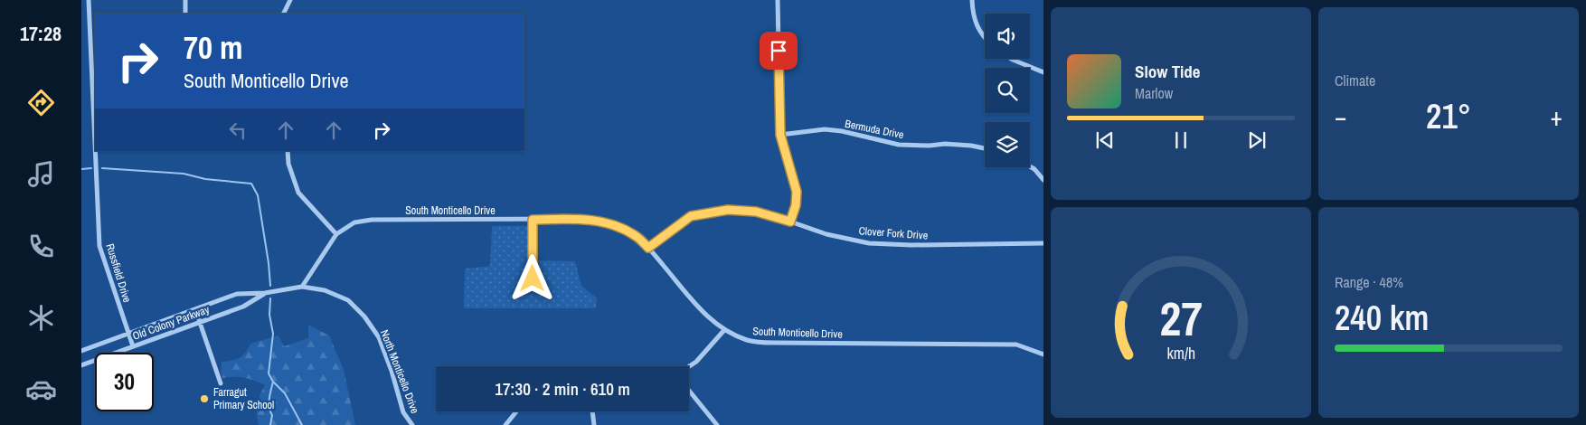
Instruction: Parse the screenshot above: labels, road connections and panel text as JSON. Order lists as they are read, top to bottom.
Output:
{
  "streets": {
    "street": [
      "Bermuda Drive",
      "South Monticello Drive",
      "Clover Fork Drive",
      "Russfield Drive",
      "Old Colony Parkway",
      "North Monticello Drive"
    ]
  },
  "crossings": [
    ["South Monticello Drive", "Clover Fork Drive"],
    ["South Monticello Drive", "Old Colony Parkway"],
    ["South Monticello Drive", "North Monticello Drive"],
    ["Russfield Drive", "Old Colony Parkway"],
    ["Old Colony Parkway", "North Monticello Drive"]
  ],
  "places": ["Farragut Primary School"],
  "page": {
    "tabs": "17:28",
    "tile": [
      "Climate",
      ["Range · 48%", "240 km"]
    ],
    "turn": ["70 m", "South Monticello Drive"],
    "song": ["Slow Tide", "Marlow"],
    "heat": ["−", "21°", "+"],
    "limit": "30",
    "trip": "17:30 · 2 min · 610 m",
    "gauge": ["27", "km/h"]
  }
}
